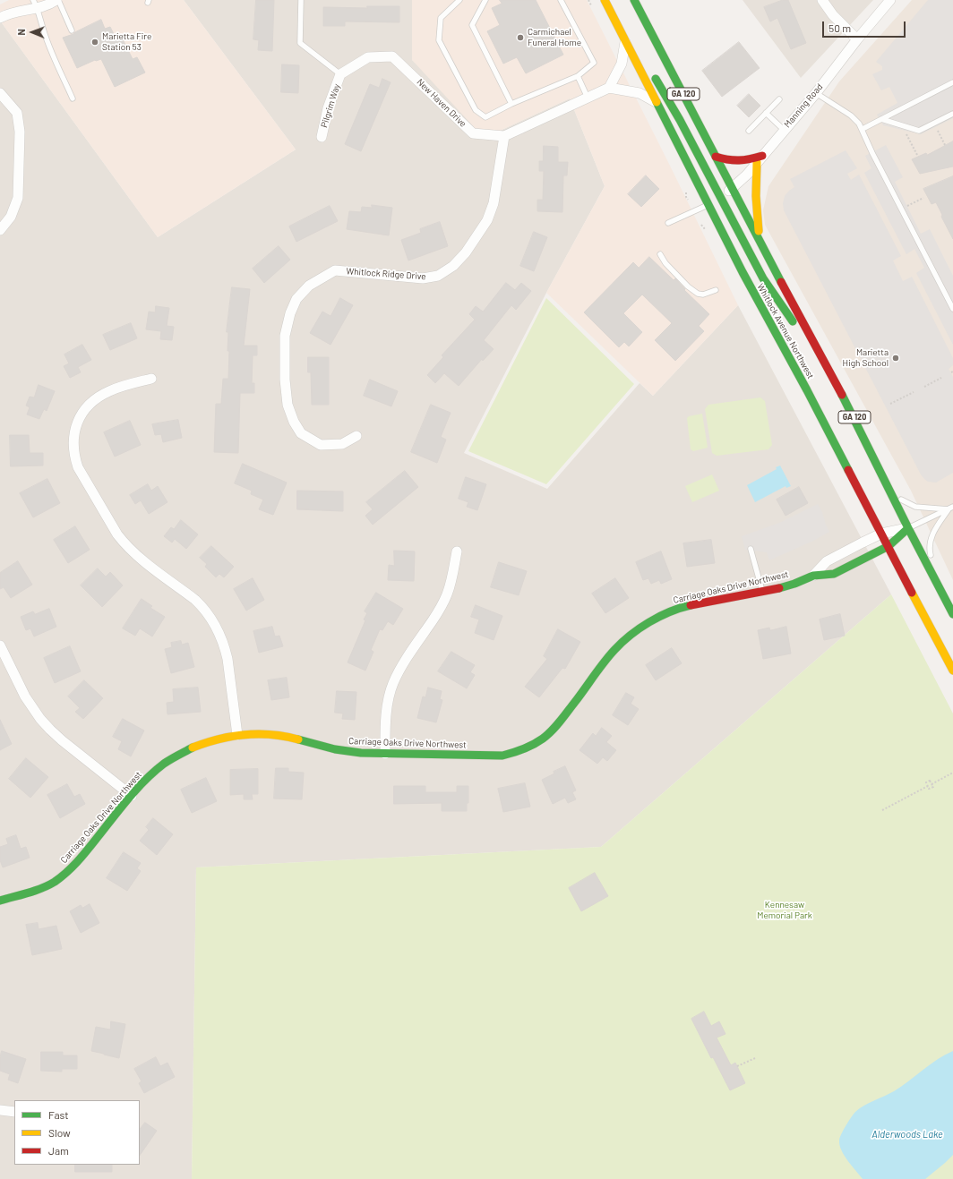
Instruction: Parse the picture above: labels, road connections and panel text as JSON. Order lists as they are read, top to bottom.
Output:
{
  "streets": {
    "main road": ["GA 120", "Whitlock Avenue Northwest", "Carriage Oaks Drive Northwest"],
    "street": [
      "New Haven Drive",
      "Pilgrim Way",
      "Manning Road",
      "Whitlock Ridge Drive"
    ]
  },
  "crossings": [
    ["GA 120", "Manning Road"],
    ["GA 120", "Carriage Oaks Drive Northwest"],
    ["New Haven Drive", "Pilgrim Way"],
    ["New Haven Drive", "Whitlock Ridge Drive"],
    ["Manning Road", "Whitlock Avenue Northwest"],
    ["Whitlock Avenue Northwest", "Carriage Oaks Drive Northwest"]
  ],
  "water": ["Alderwoods Lake"],
  "parks": ["Kennesaw Memorial Park"],
  "places": ["Carmichael Funeral Home", "Marietta Fire Station 53", "Marietta High School"],
  "legend": ["Fast", "Slow", "Jam"],
  "scale_bar": "50 m",
  "north": "left"
}
